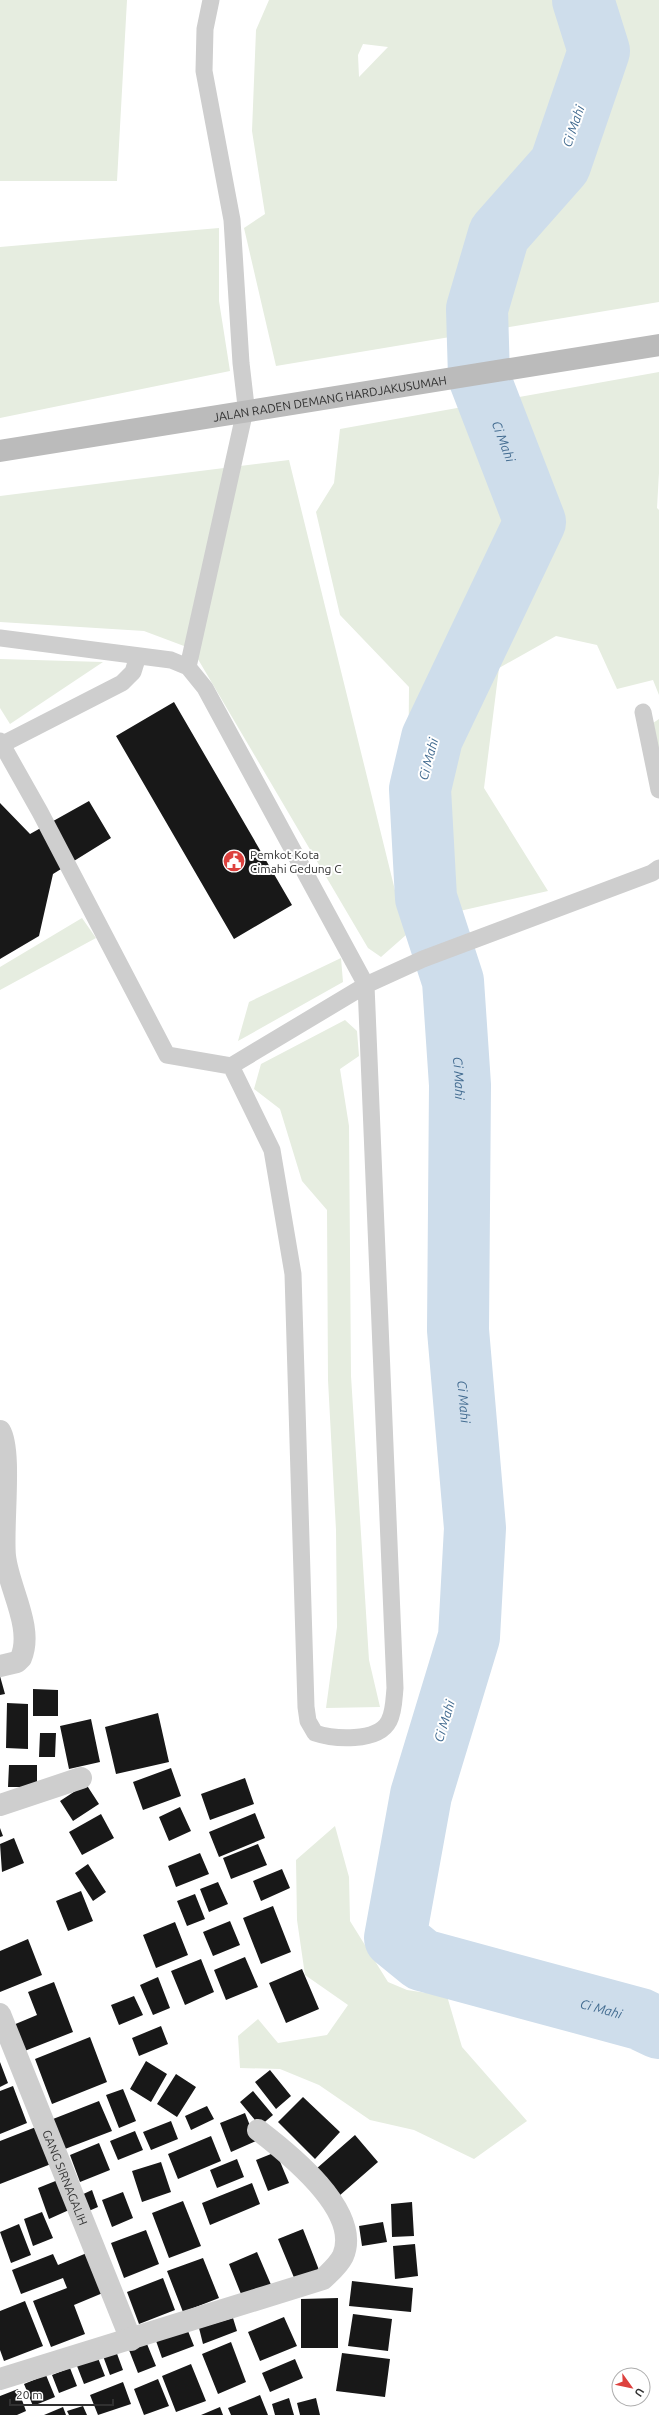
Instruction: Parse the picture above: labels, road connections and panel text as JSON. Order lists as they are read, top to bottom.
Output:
{
  "streets": {
    "main road": ["JALAN RADEN DEMANG HARDJAKUSUMAH"],
    "street": ["GANG SIRNAGALIH"]
  },
  "water": ["Ci Mahi"],
  "places": {
    "public building": ["Pemkot Kota Cimahi Gedung C"]
  },
  "scale_bar": "20 m",
  "north": "bottom right"
}
